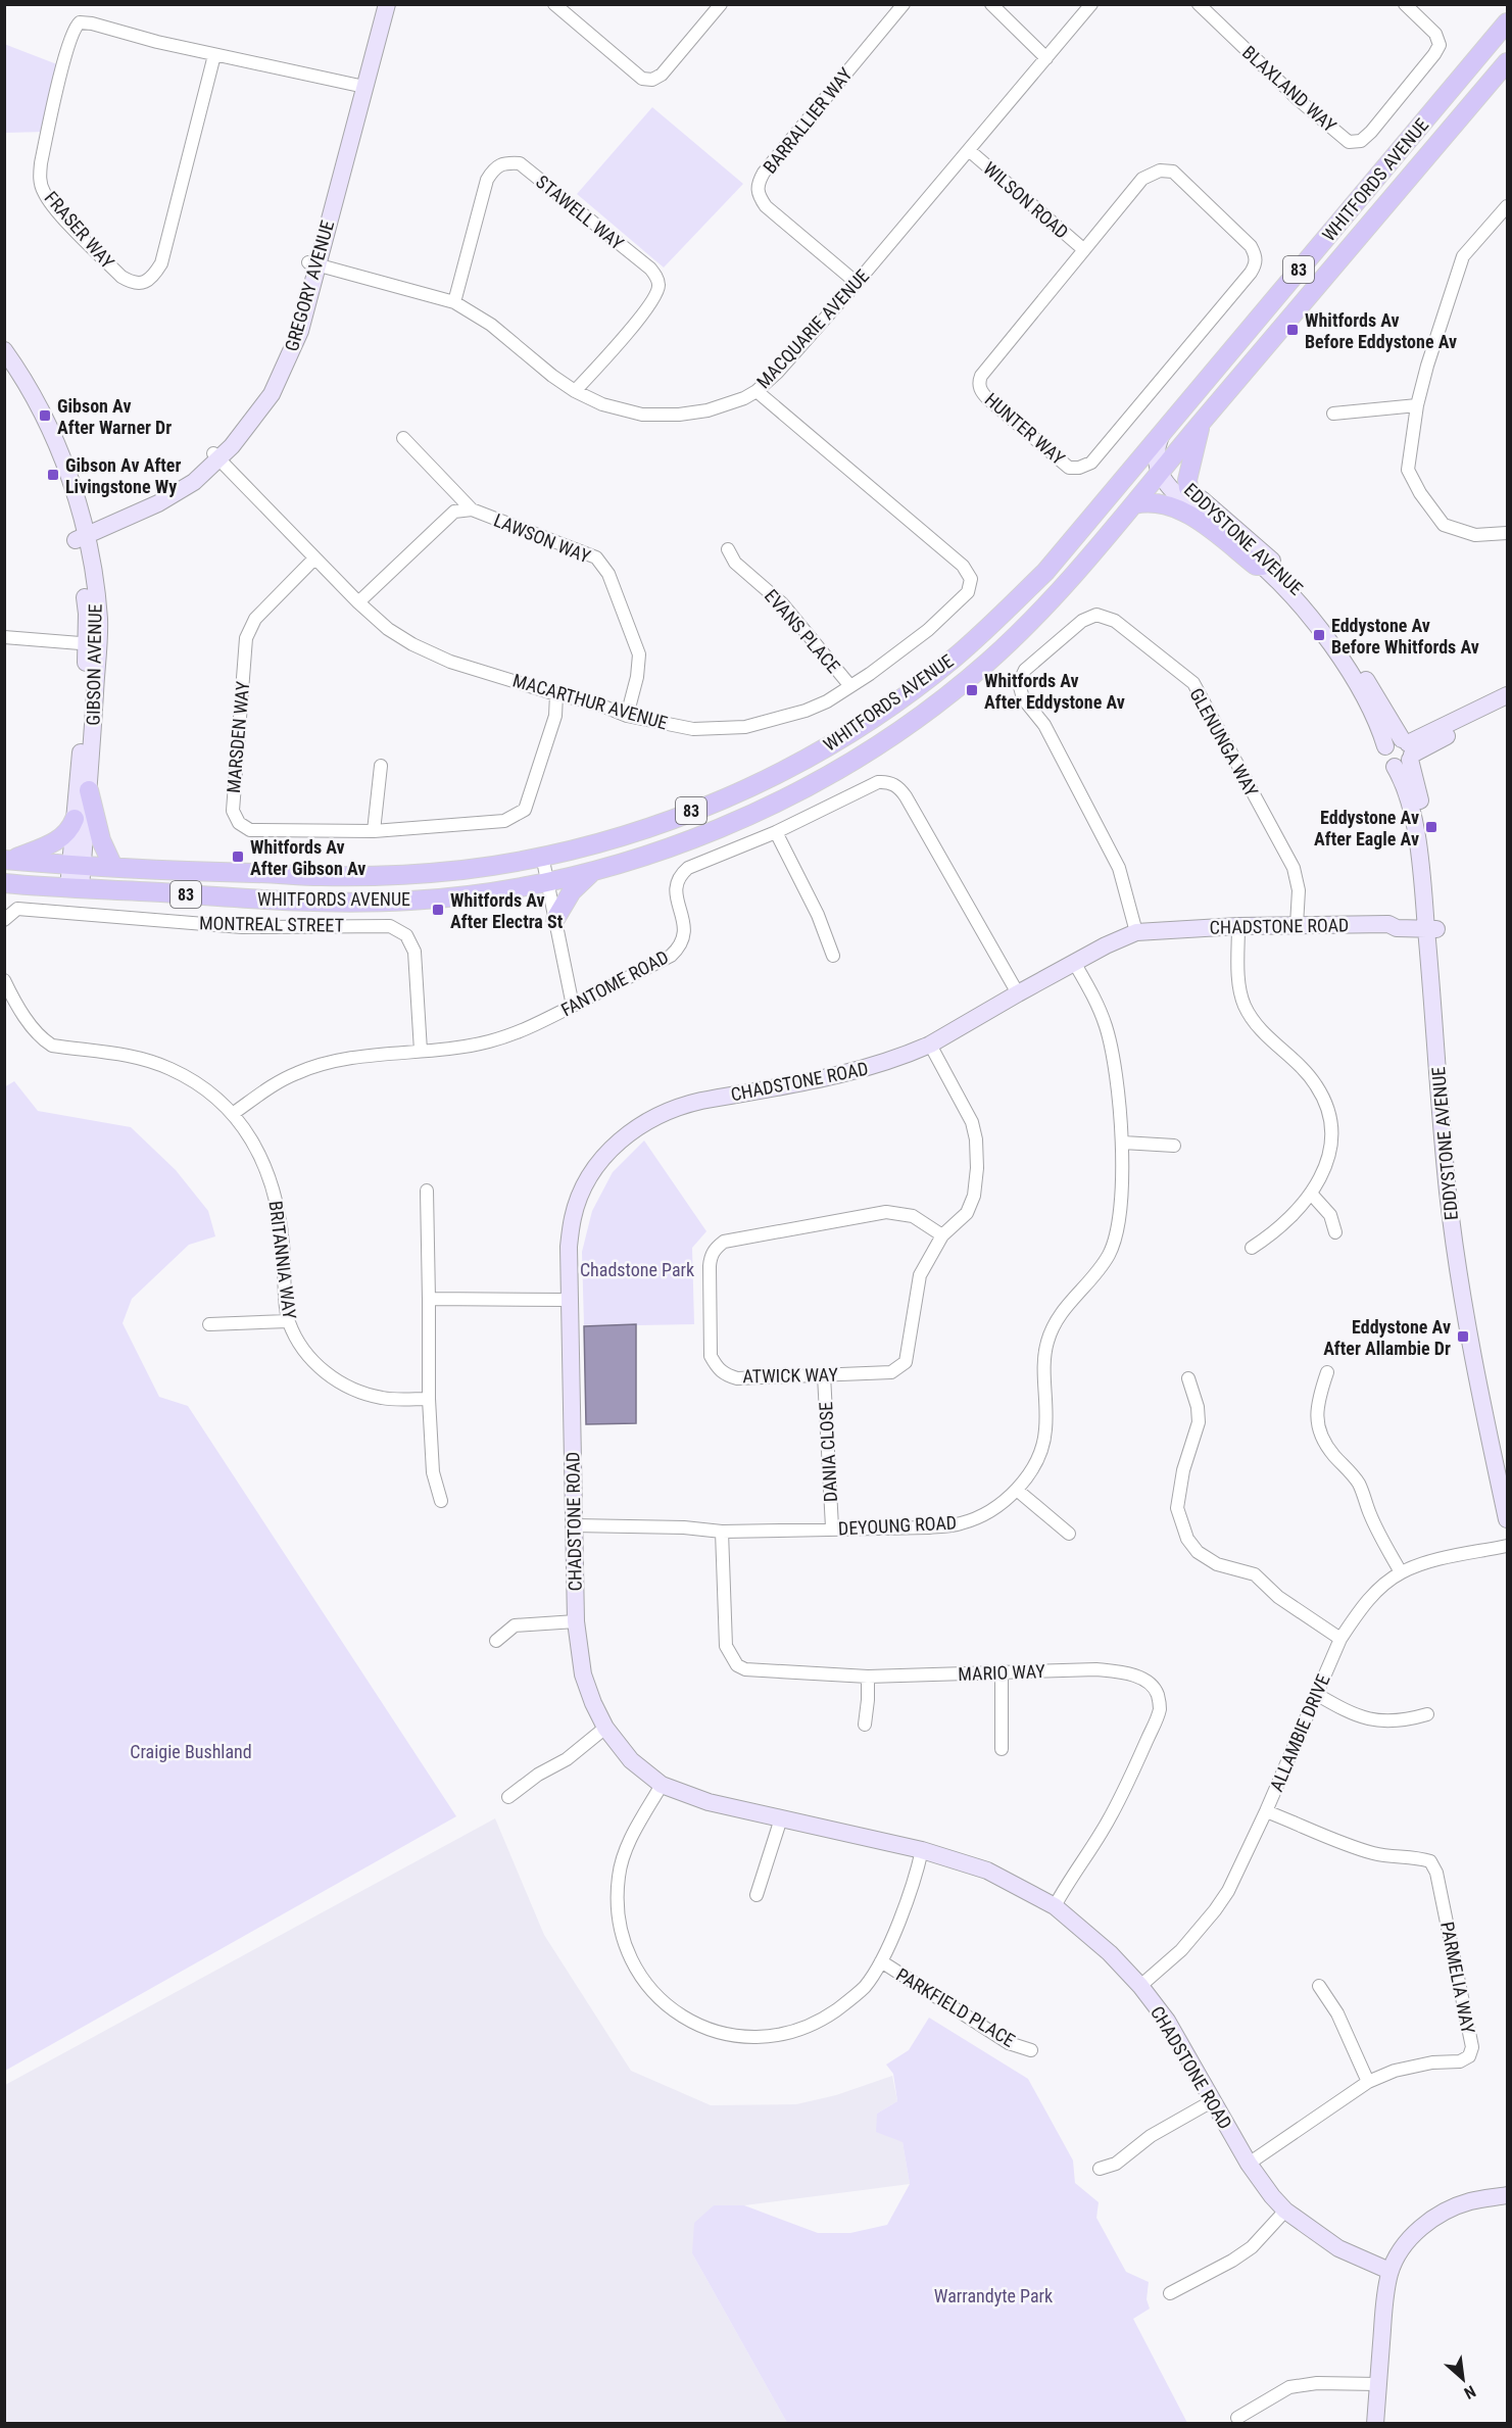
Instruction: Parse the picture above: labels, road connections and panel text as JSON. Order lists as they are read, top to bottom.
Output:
{
  "streets": {
    "main road": ["WHITFORDS AVENUE", "83"],
    "street": [
      "BLAXLAND WAY",
      "BARRALLIER WAY",
      "WILSON ROAD",
      "STAWELL WAY",
      "FRASER WAY",
      "GREGORY AVENUE",
      "MACQUARIE AVENUE",
      "HUNTER WAY",
      "LAWSON WAY",
      "EDDYSTONE AVENUE",
      "EVANS PLACE",
      "GIBSON AVENUE",
      "MACARTHUR AVENUE",
      "MARSDEN WAY",
      "GLENUNGA WAY",
      "MONTREAL STREET",
      "CHADSTONE ROAD",
      "FANTOME ROAD",
      "BRITANNIA WAY",
      "ATWICK WAY",
      "DANIA CLOSE",
      "DEYOUNG ROAD",
      "MARIO WAY",
      "ALLAMBIE DRIVE",
      "PARMELIA WAY",
      "PARKFIELD PLACE"
    ]
  },
  "crossings": [
    ["BARRALLIER WAY", "MACQUARIE AVENUE"],
    ["WHITFORDS AVENUE", "EDDYSTONE AVENUE"],
    ["WHITFORDS AVENUE", "GIBSON AVENUE"],
    ["WILSON ROAD", "MACQUARIE AVENUE"],
    ["WILSON ROAD", "HUNTER WAY"],
    ["STAWELL WAY", "MACQUARIE AVENUE"],
    ["FRASER WAY", "GREGORY AVENUE"],
    ["GREGORY AVENUE", "MACQUARIE AVENUE"],
    ["GREGORY AVENUE", "GIBSON AVENUE"],
    ["GREGORY AVENUE", "MACARTHUR AVENUE"],
    ["MACQUARIE AVENUE", "MACARTHUR AVENUE"],
    ["LAWSON WAY", "MACARTHUR AVENUE"],
    ["EDDYSTONE AVENUE", "CHADSTONE ROAD"],
    ["EVANS PLACE", "MACARTHUR AVENUE"],
    ["MACARTHUR AVENUE", "MARSDEN WAY"],
    ["GLENUNGA WAY", "CHADSTONE ROAD"],
    ["MONTREAL STREET", "FANTOME ROAD"],
    ["CHADSTONE ROAD", "FANTOME ROAD"],
    ["CHADSTONE ROAD", "ATWICK WAY"],
    ["CHADSTONE ROAD", "DEYOUNG ROAD"],
    ["CHADSTONE ROAD", "MARIO WAY"],
    ["CHADSTONE ROAD", "ALLAMBIE DRIVE"],
    ["CHADSTONE ROAD", "PARMELIA WAY"],
    ["FANTOME ROAD", "BRITANNIA WAY"],
    ["ATWICK WAY", "DANIA CLOSE"],
    ["DANIA CLOSE", "DEYOUNG ROAD"],
    ["DEYOUNG ROAD", "MARIO WAY"],
    ["ALLAMBIE DRIVE", "PARMELIA WAY"]
  ],
  "parks": ["Chadstone Park", "Craigie Bushland", "Warrandyte Park"],
  "places": {
    "transit": [
      "Whitfords Av Before Eddystone Av",
      "Gibson Av After Warner Dr",
      "Gibson Av After Livingstone Wy",
      "Eddystone Av Before Whitfords Av",
      "Whitfords Av After Eddystone Av",
      "Eddystone Av After Eagle Av",
      "Whitfords Av After Gibson Av",
      "Whitfords Av After Electra St",
      "Eddystone Av After Allambie Dr"
    ]
  },
  "north": "bottom right"
}
